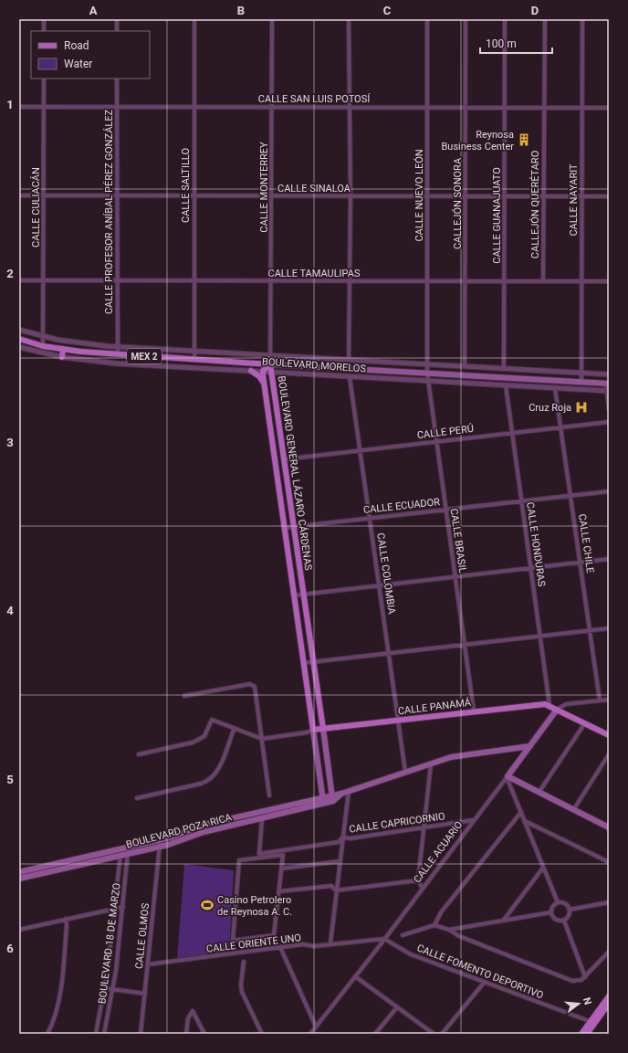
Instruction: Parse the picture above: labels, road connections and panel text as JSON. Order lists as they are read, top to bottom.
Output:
{
  "streets": {
    "main road": [
      "MEX 2",
      "BOULEVARD MORELOS",
      "BOULEVARD GENERAL LÁZARO CÁRDENAS",
      "CALLE PANAMÁ",
      "BOULEVARD POZA RICA",
      "CALLE ACUARIO"
    ],
    "street": [
      "CALLE SAN LUIS POTOSÍ",
      "CALLE SALTILLO",
      "CALLE MONTERREY",
      "CALLE SINALOA",
      "CALLE NUEVO LEÓN",
      "CALLE NAYARIT",
      "CALLEJÓN SONORA",
      "CALLEJÓN QUERÉTARO",
      "CALLE CULIACÁN",
      "CALLE PROFESOR ANÍBAL PÉREZ GONZÁLEZ",
      "CALLE GUANAJUATO",
      "CALLE TAMAULIPAS",
      "CALLE PERÚ",
      "CALLE ECUADOR",
      "CALLE BRASIL",
      "CALLE CHILE",
      "CALLE HONDURAS",
      "CALLE COLOMBIA",
      "CALLE CAPRICORNIO",
      "CALLE OLMOS",
      "BOULEVARD 18 DE MARZO",
      "CALLE ORIENTE UNO",
      "CALLE FOMENTO DEPORTIVO"
    ]
  },
  "crossings": [
    ["CALLE SAN LUIS POTOSÍ", "CALLE SALTILLO"],
    ["CALLE SAN LUIS POTOSÍ", "CALLE MONTERREY"],
    ["CALLE SAN LUIS POTOSÍ", "CALLE NUEVO LEÓN"],
    ["CALLE SAN LUIS POTOSÍ", "CALLE NAYARIT"],
    ["CALLE SAN LUIS POTOSÍ", "CALLEJÓN SONORA"],
    ["CALLE SAN LUIS POTOSÍ", "CALLEJÓN QUERÉTARO"],
    ["CALLE SAN LUIS POTOSÍ", "CALLE CULIACÁN"],
    ["CALLE SAN LUIS POTOSÍ", "CALLE PROFESOR ANÍBAL PÉREZ GONZÁLEZ"],
    ["CALLE SAN LUIS POTOSÍ", "CALLE GUANAJUATO"],
    ["CALLE SALTILLO", "CALLE SINALOA"],
    ["CALLE SALTILLO", "CALLE TAMAULIPAS"],
    ["CALLE SALTILLO", "BOULEVARD MORELOS"],
    ["CALLE MONTERREY", "CALLE SINALOA"],
    ["CALLE MONTERREY", "CALLE TAMAULIPAS"],
    ["CALLE MONTERREY", "BOULEVARD MORELOS"],
    ["CALLE MONTERREY", "BOULEVARD GENERAL LÁZARO CÁRDENAS"],
    ["CALLE SINALOA", "CALLE NUEVO LEÓN"],
    ["CALLE SINALOA", "CALLE NAYARIT"],
    ["CALLE SINALOA", "CALLEJÓN SONORA"],
    ["CALLE SINALOA", "CALLEJÓN QUERÉTARO"],
    ["CALLE SINALOA", "CALLE CULIACÁN"],
    ["CALLE SINALOA", "CALLE PROFESOR ANÍBAL PÉREZ GONZÁLEZ"],
    ["CALLE SINALOA", "CALLE GUANAJUATO"],
    ["CALLE NUEVO LEÓN", "CALLE TAMAULIPAS"],
    ["CALLE NUEVO LEÓN", "BOULEVARD MORELOS"],
    ["CALLE NUEVO LEÓN", "CALLE BRASIL"],
    ["CALLE NAYARIT", "CALLE TAMAULIPAS"],
    ["CALLE NAYARIT", "BOULEVARD MORELOS"],
    ["CALLEJÓN SONORA", "CALLE TAMAULIPAS"],
    ["CALLEJÓN SONORA", "BOULEVARD MORELOS"],
    ["CALLEJÓN QUERÉTARO", "CALLE TAMAULIPAS"],
    ["CALLE CULIACÁN", "CALLE TAMAULIPAS"],
    ["CALLE CULIACÁN", "BOULEVARD MORELOS"],
    ["CALLE PROFESOR ANÍBAL PÉREZ GONZÁLEZ", "CALLE TAMAULIPAS"],
    ["CALLE PROFESOR ANÍBAL PÉREZ GONZÁLEZ", "BOULEVARD MORELOS"],
    ["CALLE GUANAJUATO", "CALLE TAMAULIPAS"],
    ["CALLE GUANAJUATO", "BOULEVARD MORELOS"],
    ["BOULEVARD MORELOS", "BOULEVARD GENERAL LÁZARO CÁRDENAS"],
    ["BOULEVARD MORELOS", "CALLE BRASIL"],
    ["BOULEVARD MORELOS", "CALLE CHILE"],
    ["BOULEVARD MORELOS", "CALLE HONDURAS"],
    ["BOULEVARD MORELOS", "CALLE COLOMBIA"],
    ["CALLE PERÚ", "BOULEVARD GENERAL LÁZARO CÁRDENAS"],
    ["CALLE PERÚ", "CALLE BRASIL"],
    ["CALLE PERÚ", "CALLE CHILE"],
    ["CALLE PERÚ", "CALLE HONDURAS"],
    ["CALLE PERÚ", "CALLE COLOMBIA"],
    ["BOULEVARD GENERAL LÁZARO CÁRDENAS", "CALLE ECUADOR"],
    ["BOULEVARD GENERAL LÁZARO CÁRDENAS", "CALLE PANAMÁ"],
    ["BOULEVARD GENERAL LÁZARO CÁRDENAS", "BOULEVARD POZA RICA"],
    ["CALLE ECUADOR", "CALLE BRASIL"],
    ["CALLE ECUADOR", "CALLE CHILE"],
    ["CALLE ECUADOR", "CALLE HONDURAS"],
    ["CALLE ECUADOR", "CALLE COLOMBIA"],
    ["CALLE BRASIL", "CALLE PANAMÁ"],
    ["CALLE HONDURAS", "CALLE PANAMÁ"],
    ["CALLE COLOMBIA", "CALLE PANAMÁ"],
    ["CALLE COLOMBIA", "BOULEVARD POZA RICA"],
    ["CALLE CAPRICORNIO", "BOULEVARD POZA RICA"],
    ["CALLE CAPRICORNIO", "CALLE ACUARIO"],
    ["BOULEVARD POZA RICA", "CALLE ACUARIO"],
    ["BOULEVARD POZA RICA", "CALLE OLMOS"],
    ["BOULEVARD POZA RICA", "BOULEVARD 18 DE MARZO"],
    ["CALLE ACUARIO", "CALLE ORIENTE UNO"],
    ["CALLE ACUARIO", "CALLE FOMENTO DEPORTIVO"],
    ["CALLE OLMOS", "CALLE ORIENTE UNO"],
    ["CALLE ORIENTE UNO", "CALLE FOMENTO DEPORTIVO"]
  ],
  "places": {
    "building": ["Reynosa Business Center"],
    "hospital": ["Cruz Roja"],
    "sports": ["Casino Petrolero de Reynosa A. C."]
  },
  "legend": ["Road", "Water"],
  "scale_bar": "100 m",
  "north": "right",
  "grid": {
    "columns": [
      "A",
      "B",
      "C",
      "D"
    ],
    "rows": [
      "1",
      "2",
      "3",
      "4",
      "5",
      "6"
    ]
  }
}
